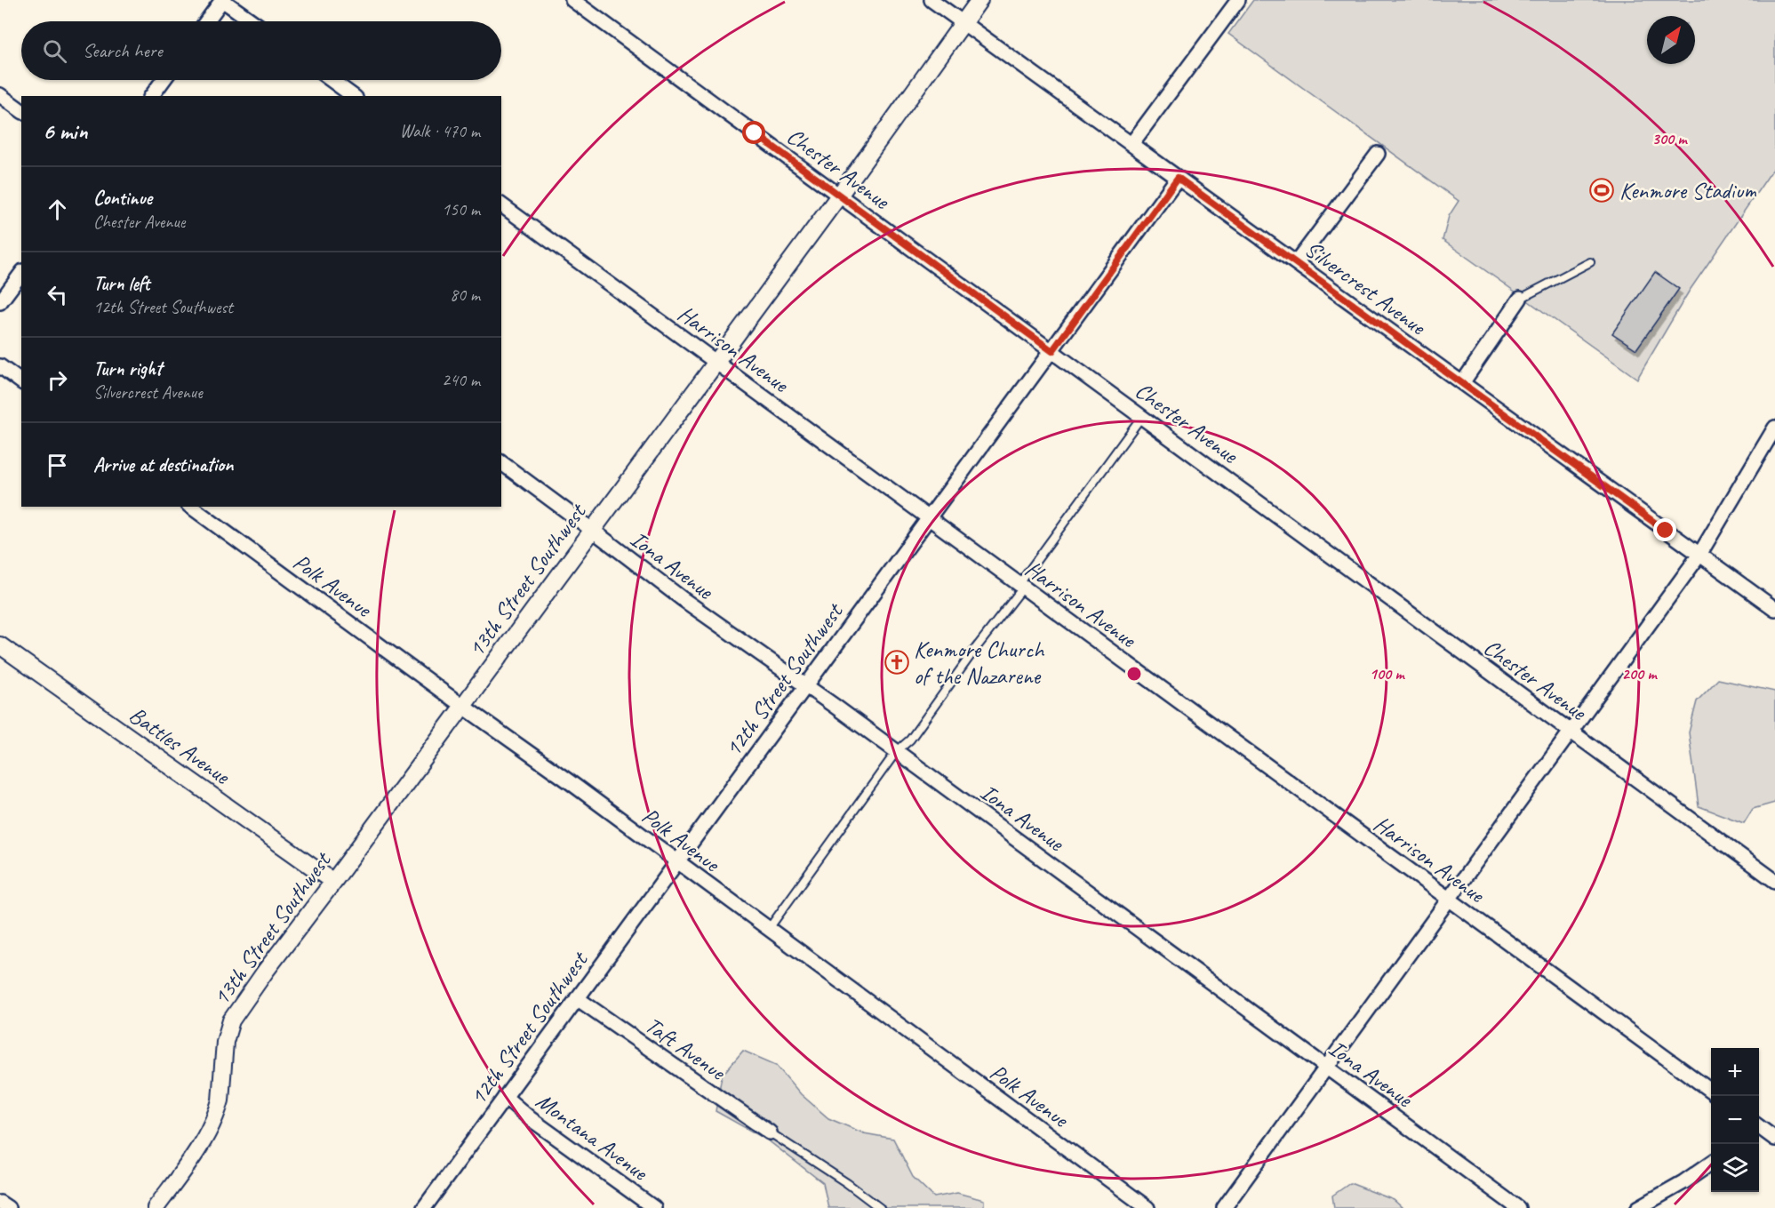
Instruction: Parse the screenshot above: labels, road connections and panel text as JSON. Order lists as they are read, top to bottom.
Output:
{
  "streets": {
    "street": [
      "Chester Avenue",
      "Silvercrest Avenue",
      "Harrison Avenue",
      "Iona Avenue",
      "13th Street Southwest",
      "Polk Avenue",
      "12th Street Southwest",
      "Battles Avenue",
      "Taft Avenue",
      "Montana Avenue"
    ]
  },
  "crossings": [
    ["Chester Avenue", "13th Street Southwest"],
    ["Chester Avenue", "12th Street Southwest"],
    ["Silvercrest Avenue", "13th Street Southwest"],
    ["Silvercrest Avenue", "12th Street Southwest"],
    ["Harrison Avenue", "13th Street Southwest"],
    ["Harrison Avenue", "12th Street Southwest"],
    ["Iona Avenue", "13th Street Southwest"],
    ["Iona Avenue", "12th Street Southwest"],
    ["13th Street Southwest", "Polk Avenue"],
    ["13th Street Southwest", "Battles Avenue"],
    ["Polk Avenue", "12th Street Southwest"],
    ["12th Street Southwest", "Taft Avenue"],
    ["12th Street Southwest", "Montana Avenue"]
  ],
  "places": {
    "sports": ["Kenmore Stadium"],
    "church": ["Kenmore Church of the Nazarene"]
  },
  "north": "top right",
  "page": {
    "search": "Search here",
    "heading": ["6 min", "Walk · 470 m"],
    "list": [
      ["Continue", "Chester Avenue", "150 m"],
      ["Turn left", "12th Street Southwest", "80 m"],
      ["Turn right", "Silvercrest Avenue", "240 m"],
      "Arrive at destination"
    ],
    "map_buttons": ["+", "−"]
  },
  "rings": ["300 m", "100 m", "200 m"]
}
